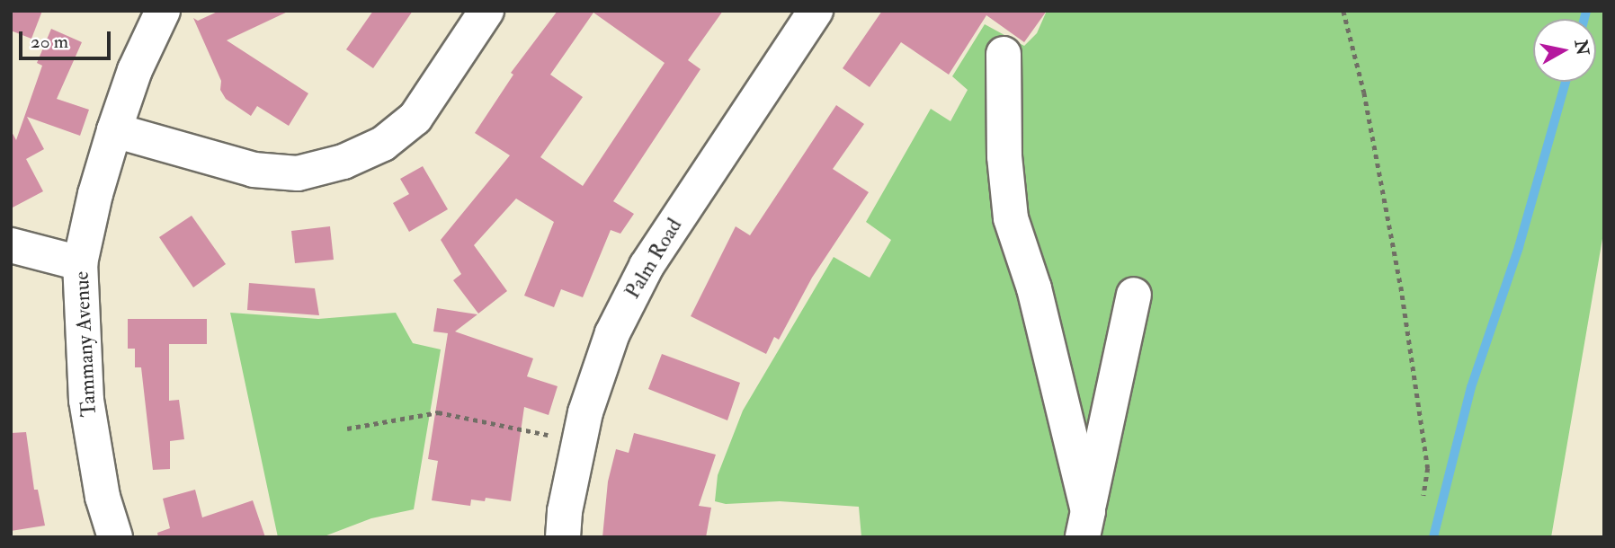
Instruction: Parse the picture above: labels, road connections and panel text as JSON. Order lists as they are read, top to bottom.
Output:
{
  "streets": {
    "street": ["Palm Road", "Tammany Avenue"]
  },
  "scale_bar": "20 m",
  "north": "right"
}
